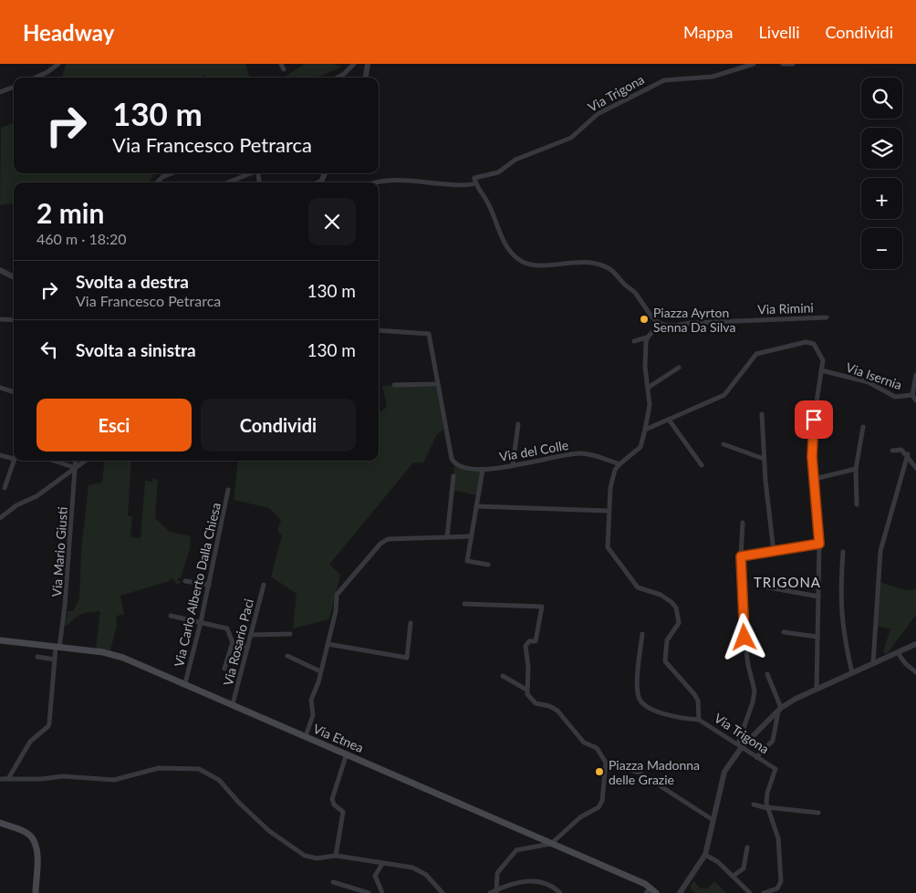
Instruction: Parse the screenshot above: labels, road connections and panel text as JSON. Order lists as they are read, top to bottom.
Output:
{
  "streets": {
    "main road": ["Via Etnea"],
    "street": [
      "Via Trigona",
      "Via Rimini",
      "Via Isernia",
      "Via del Colle",
      "Via Mario Giusti",
      "Via Carlo Alberto Dalla Chiesa",
      "Via Rosario Paci"
    ]
  },
  "crossings": [
    ["Via Trigona", "Via del Colle"],
    ["Via Mario Giusti", "Via Etnea"],
    ["Via Carlo Alberto Dalla Chiesa", "Via Etnea"],
    ["Via Rosario Paci", "Via Etnea"]
  ],
  "districts": ["TRIGONA"],
  "places": ["Piazza Ayrton Senna Da Silva", "Piazza Madonna delle Grazie"],
  "page": {
    "header": "Headway",
    "nav": ["Mappa", "Livelli", "Condividi"],
    "map_buttons": ["+", "−"],
    "turn": ["130 m", "Via Francesco Petrarca"],
    "heading": ["2 min", "460 m · 18:20"],
    "list": [
      {
        "name": "Svolta a destra",
        "note": "Via Francesco Petrarca",
        "value": "130 m"
      },
      {
        "name": "Svolta a sinistra",
        "value": "130 m"
      }
    ],
    "buttons": ["Esci", "Condividi"]
  }
}
